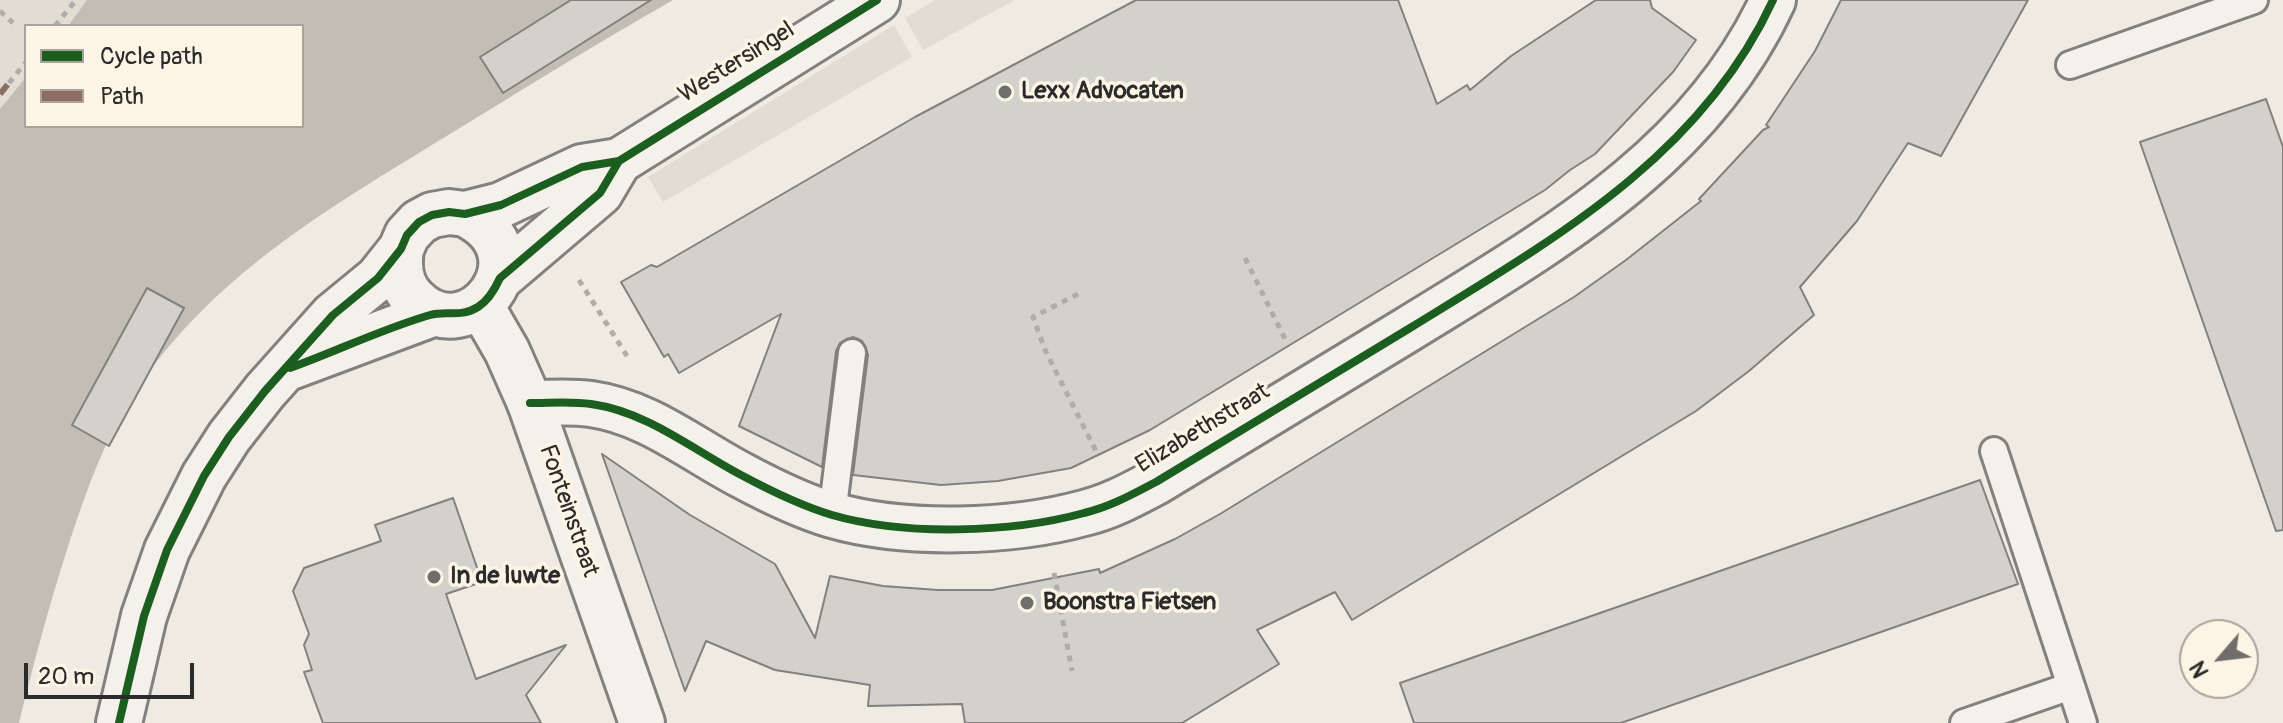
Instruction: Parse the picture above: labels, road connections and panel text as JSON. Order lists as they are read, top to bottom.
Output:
{
  "streets": {
    "street": ["Westersingel", "Elizabethstraat", "Fonteinstraat"]
  },
  "crossings": [
    ["Westersingel", "Fonteinstraat"],
    ["Elizabethstraat", "Fonteinstraat"]
  ],
  "places": ["Lexx Advocaten", "In de luwte", "Boonstra Fietsen"],
  "legend": ["Cycle path", "Path"],
  "scale_bar": "20 m",
  "north": "bottom left"
}
